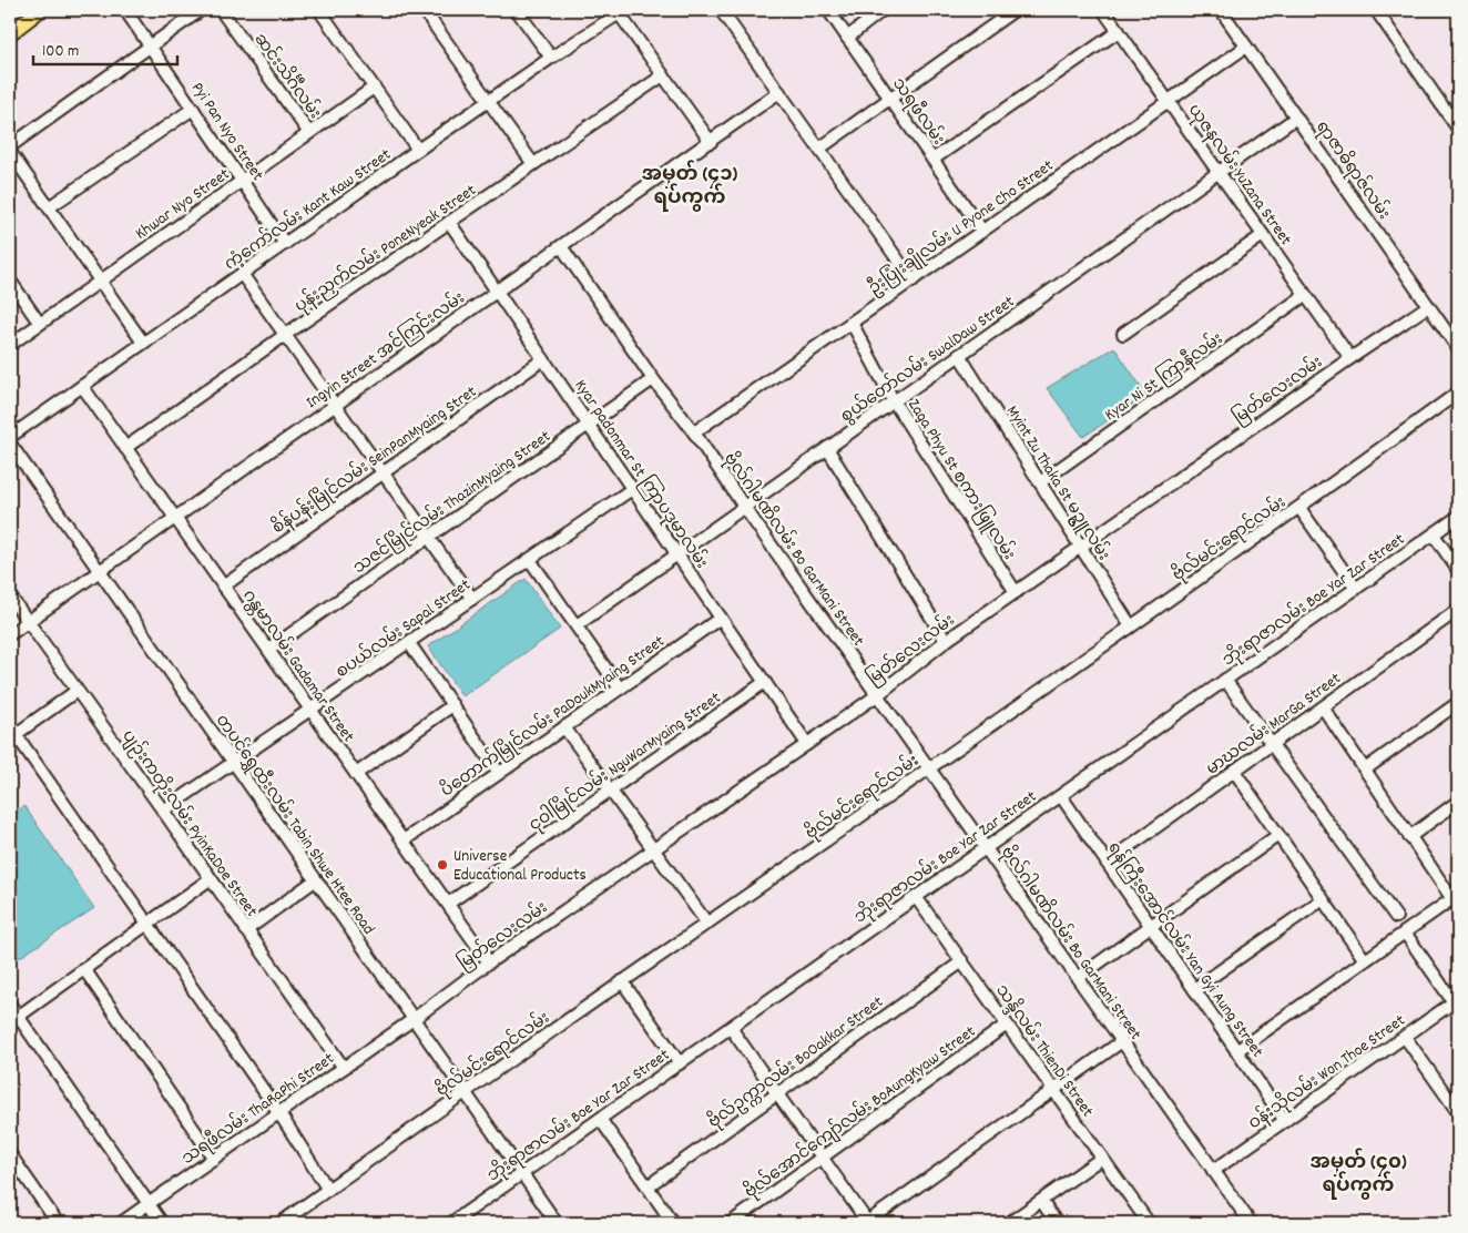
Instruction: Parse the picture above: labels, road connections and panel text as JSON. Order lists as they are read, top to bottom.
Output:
{
  "streets": {
    "street": [
      "ဆင်းသိင်္ဂီလမ်း",
      "သရဖီလမ်း",
      "Pyi Pan Nyo Street",
      "ရာဇာဓိရာဇ်လမ်း",
      "ယုဇနလမ်း YuZana Street",
      "Khwar Nyo Street",
      "ကံ့ကော်လမ်း Kant Kaw Street",
      "ဦးပြုံးချိုလမ်း U Pyone Cho Street",
      "ပုန်းညှက်လမ်း PoneNyeak Street",
      "Ingyin Street အင်ကြင်းလမ်း",
      "စွယ်တော်လမ်း SwalDaw Street",
      "Kyar Ni St ကြာနီလမ်း",
      "မြတ်လေးလမ်း",
      "စိန်ပန်းမြိုင်လမ်း SeinPanMyaing Stret",
      "Kyar padonmar St ကြာပဒုမာလမ်း",
      "Zaga Phyu St စကားဖြူလမ်း",
      "Myint Zu Thaka St မဥ္ဇူလမ်း",
      "သဇင်မြိုင်လမ်း ThazinMyaing Street",
      "ဗိုလ်မင်းရောင်လမ်း",
      "ဗိုလ်ဂါမဏိလမ်း Bo GarMani Street",
      "ဘိုးရာဇာလမ်း Boe Yar Zar Street",
      "စပယ်လမ်း Sapal Street",
      "ဂန္တမာလမ်း Gadamar Street",
      "ပိတောက်မြိုင်လမ်း PaDoukMyaing Street",
      "မာဃလမ်း MarGa Street",
      "ငုဝါမြိုင်လမ်း NguWarMyaing Street",
      "ပျဉ်းကတိုးလမ်း PyinKaDoe Street",
      "တပင်ရွှေထီးလမ်း Tabin Shwe Htee Road",
      "ရန်ကြီးအောင်လမ်း Yan Gyi Aung Street",
      "သန္ဒိလမ်း ThienDi Street",
      "ဗိုလ်ဥက္ကာလမ်း BoOakkar Street",
      "ဝန်းသိုလမ်း Won Thoe Street",
      "သရဖီလမ်း ThaRaPhi Street",
      "ဗိုလ်အောင်ကျော်လမ်း BoAungKyaw Street"
    ]
  },
  "crossings": [
    ["ဆင်းသိင်္ဂီလမ်း", "Khwar Nyo Street"],
    ["သရဖီလမ်း", "ဦးပြုံးချိုလမ်း U Pyone Cho Street"],
    ["Pyi Pan Nyo Street", "Khwar Nyo Street"],
    ["Pyi Pan Nyo Street", "ကံ့ကော်လမ်း Kant Kaw Street"],
    ["ရာဇာဓိရာဇ်လမ်း", "ဦးပြုံးချိုလမ်း U Pyone Cho Street"],
    ["ရာဇာဓိရာဇ်လမ်း", "စွယ်တော်လမ်း SwalDaw Street"],
    ["ရာဇာဓိရာဇ်လမ်း", "မြတ်လေးလမ်း"],
    ["ယုဇနလမ်း YuZana Street", "ဦးပြုံးချိုလမ်း U Pyone Cho Street"],
    ["ယုဇနလမ်း YuZana Street", "စွယ်တော်လမ်း SwalDaw Street"],
    ["ယုဇနလမ်း YuZana Street", "Kyar Ni St ကြာနီလမ်း"],
    ["ယုဇနလမ်း YuZana Street", "မြတ်လေးလမ်း"],
    ["ကံ့ကော်လမ်း Kant Kaw Street", "ဂန္တမာလမ်း Gadamar Street"],
    ["ဦးပြုံးချိုလမ်း U Pyone Cho Street", "Zaga Phyu St စကားဖြူလမ်း"],
    ["ဦးပြုံးချိုလမ်း U Pyone Cho Street", "ဗိုလ်ဂါမဏိလမ်း Bo GarMani Street"],
    ["ပုန်းညှက်လမ်း PoneNyeak Street", "Kyar padonmar St ကြာပဒုမာလမ်း"],
    ["ပုန်းညှက်လမ်း PoneNyeak Street", "ဂန္တမာလမ်း Gadamar Street"],
    ["Ingyin Street အင်ကြင်းလမ်း", "Kyar padonmar St ကြာပဒုမာလမ်း"],
    ["Ingyin Street အင်ကြင်းလမ်း", "ဗိုလ်ဂါမဏိလမ်း Bo GarMani Street"],
    ["Ingyin Street အင်ကြင်းလမ်း", "ဂန္တမာလမ်း Gadamar Street"],
    ["Ingyin Street အင်ကြင်းလမ်း", "ပျဉ်းကတိုးလမ်း PyinKaDoe Street"],
    ["Ingyin Street အင်ကြင်းလမ်း", "တပင်ရွှေထီးလမ်း Tabin Shwe Htee Road"],
    ["စွယ်တော်လမ်း SwalDaw Street", "Kyar padonmar St ကြာပဒုမာလမ်း"],
    ["စွယ်တော်လမ်း SwalDaw Street", "Zaga Phyu St စကားဖြူလမ်း"],
    ["စွယ်တော်လမ်း SwalDaw Street", "Myint Zu Thaka St မဥ္ဇူလမ်း"],
    ["စွယ်တော်လမ်း SwalDaw Street", "ဗိုလ်ဂါမဏိလမ်း Bo GarMani Street"],
    ["Kyar Ni St ကြာနီလမ်း", "Myint Zu Thaka St မဥ္ဇူလမ်း"],
    ["မြတ်လေးလမ်း", "Kyar padonmar St ကြာပဒုမာလမ်း"],
    ["မြတ်လေးလမ်း", "Zaga Phyu St စကားဖြူလမ်း"],
    ["မြတ်လေးလမ်း", "Myint Zu Thaka St မဥ္ဇူလမ်း"],
    ["မြတ်လေးလမ်း", "ဗိုလ်ဂါမဏိလမ်း Bo GarMani Street"],
    ["မြတ်လေးလမ်း", "ဂန္တမာလမ်း Gadamar Street"],
    ["မြတ်လေးလမ်း", "တပင်ရွှေထီးလမ်း Tabin Shwe Htee Road"],
    ["မြတ်လေးလမ်း", "သရဖီလမ်း ThaRaPhi Street"],
    ["စိန်ပန်းမြိုင်လမ်း SeinPanMyaing Stret", "Kyar padonmar St ကြာပဒုမာလမ်း"],
    ["စိန်ပန်းမြိုင်လမ်း SeinPanMyaing Stret", "ဂန္တမာလမ်း Gadamar Street"],
    ["Kyar padonmar St ကြာပဒုမာလမ်း", "သဇင်မြိုင်လမ်း ThazinMyaing Street"],
    ["Kyar padonmar St ကြာပဒုမာလမ်း", "စပယ်လမ်း Sapal Street"],
    ["Kyar padonmar St ကြာပဒုမာလမ်း", "ပိတောက်မြိုင်လမ်း PaDoukMyaing Street"],
    ["Kyar padonmar St ကြာပဒုမာလမ်း", "ငုဝါမြိုင်လမ်း NguWarMyaing Street"],
    ["Myint Zu Thaka St မဥ္ဇူလမ်း", "ဗိုလ်မင်းရောင်လမ်း"],
    ["သဇင်မြိုင်လမ်း ThazinMyaing Street", "ဗိုလ်ဂါမဏိလမ်း Bo GarMani Street"],
    ["သဇင်မြိုင်လမ်း ThazinMyaing Street", "ဂန္တမာလမ်း Gadamar Street"],
    ["ဗိုလ်မင်းရောင်လမ်း", "ဗိုလ်ဂါမဏိလမ်း Bo GarMani Street"],
    ["ဗိုလ်မင်းရောင်လမ်း", "တပင်ရွှေထီးလမ်း Tabin Shwe Htee Road"],
    ["ဗိုလ်ဂါမဏိလမ်း Bo GarMani Street", "ဘိုးရာဇာလမ်း Boe Yar Zar Street"],
    ["ဗိုလ်ဂါမဏိလမ်း Bo GarMani Street", "ဝန်းသိုလမ်း Won Thoe Street"],
    ["ဘိုးရာဇာလမ်း Boe Yar Zar Street", "တပင်ရွှေထီးလမ်း Tabin Shwe Htee Road"],
    ["ဘိုးရာဇာလမ်း Boe Yar Zar Street", "ရန်ကြီးအောင်လမ်း Yan Gyi Aung Street"],
    ["ဘိုးရာဇာလမ်း Boe Yar Zar Street", "သန္ဒိလမ်း ThienDi Street"],
    ["စပယ်လမ်း Sapal Street", "ဂန္တမာလမ်း Gadamar Street"],
    ["စပယ်လမ်း Sapal Street", "ပျဉ်းကတိုးလမ်း PyinKaDoe Street"],
    ["စပယ်လမ်း Sapal Street", "တပင်ရွှေထီးလမ်း Tabin Shwe Htee Road"],
    ["ဂန္တမာလမ်း Gadamar Street", "ပိတောက်မြိုင်လမ်း PaDoukMyaing Street"],
    ["ဂန္တမာလမ်း Gadamar Street", "ငုဝါမြိုင်လမ်း NguWarMyaing Street"],
    ["မာဃလမ်း MarGa Street", "ရန်ကြီးအောင်လမ်း Yan Gyi Aung Street"],
    ["ပျဉ်းကတိုးလမ်း PyinKaDoe Street", "သရဖီလမ်း ThaRaPhi Street"],
    ["တပင်ရွှေထီးလမ်း Tabin Shwe Htee Road", "သရဖီလမ်း ThaRaPhi Street"],
    ["ရန်ကြီးအောင်လမ်း Yan Gyi Aung Street", "ဝန်းသိုလမ်း Won Thoe Street"],
    ["သန္ဒိလမ်း ThienDi Street", "ဗိုလ်ဥက္ကာလမ်း BoOakkar Street"],
    ["သန္ဒိလမ်း ThienDi Street", "ဗိုလ်အောင်ကျော်လမ်း BoAungKyaw Street"]
  ],
  "districts": ["အမှတ် (၄၁) ရပ်ကွက်", "အမှတ် (၄၀) ရပ်ကွက်"],
  "places": ["Universe Educational Products"],
  "scale_bar": "100 m"
}
